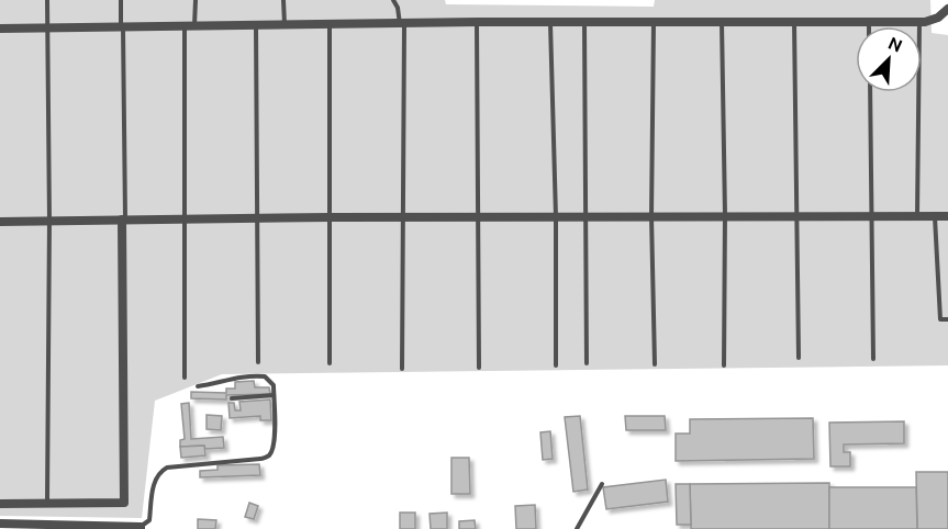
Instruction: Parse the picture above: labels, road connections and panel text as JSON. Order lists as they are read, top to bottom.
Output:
{
  "north": "top right"
}
